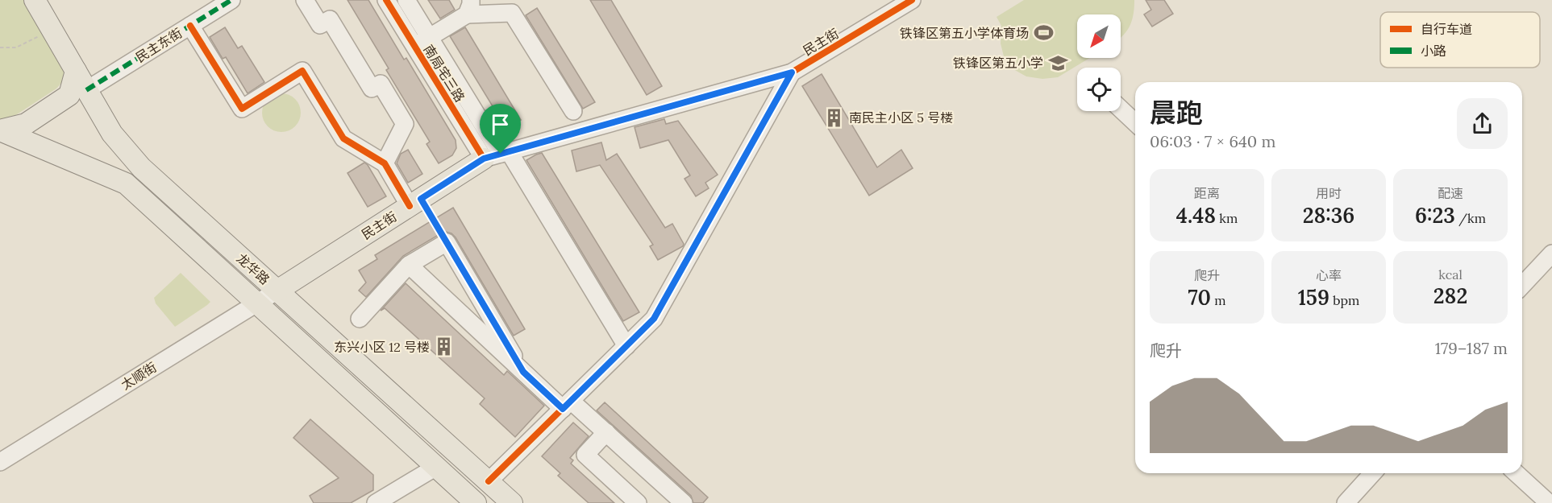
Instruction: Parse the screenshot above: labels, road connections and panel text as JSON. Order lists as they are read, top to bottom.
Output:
{
  "streets": {
    "main road": ["民主街", "龙华路"],
    "street": ["民主东街", "南局宅三路", "太顺街"]
  },
  "crossings": [
    ["民主街", "南局宅三路"],
    ["民主街", "龙华路"],
    ["民主街", "太顺街"],
    ["民主东街", "龙华路"],
    ["龙华路", "太顺街"]
  ],
  "places": {
    "sports": ["铁锋区第五小学体育场"],
    "school or university": ["铁锋区第五小学"],
    "building": ["南民主小区 5 号楼", "东兴小区 12 号楼"]
  },
  "legend": ["自行车道", "小路"],
  "north": "bottom left",
  "page": {
    "heading": ["晨跑", "06:03 · 7 × 640 m"],
    "stats": [
      ["距离", "4.48 km"],
      ["用时", "28:36"],
      ["配速", "6:23 /km"],
      ["爬升", "70 m"],
      ["心率", "159 bpm"],
      ["kcal", "282"]
    ],
    "chart": ["爬升", "179–187 m"]
  }
}
